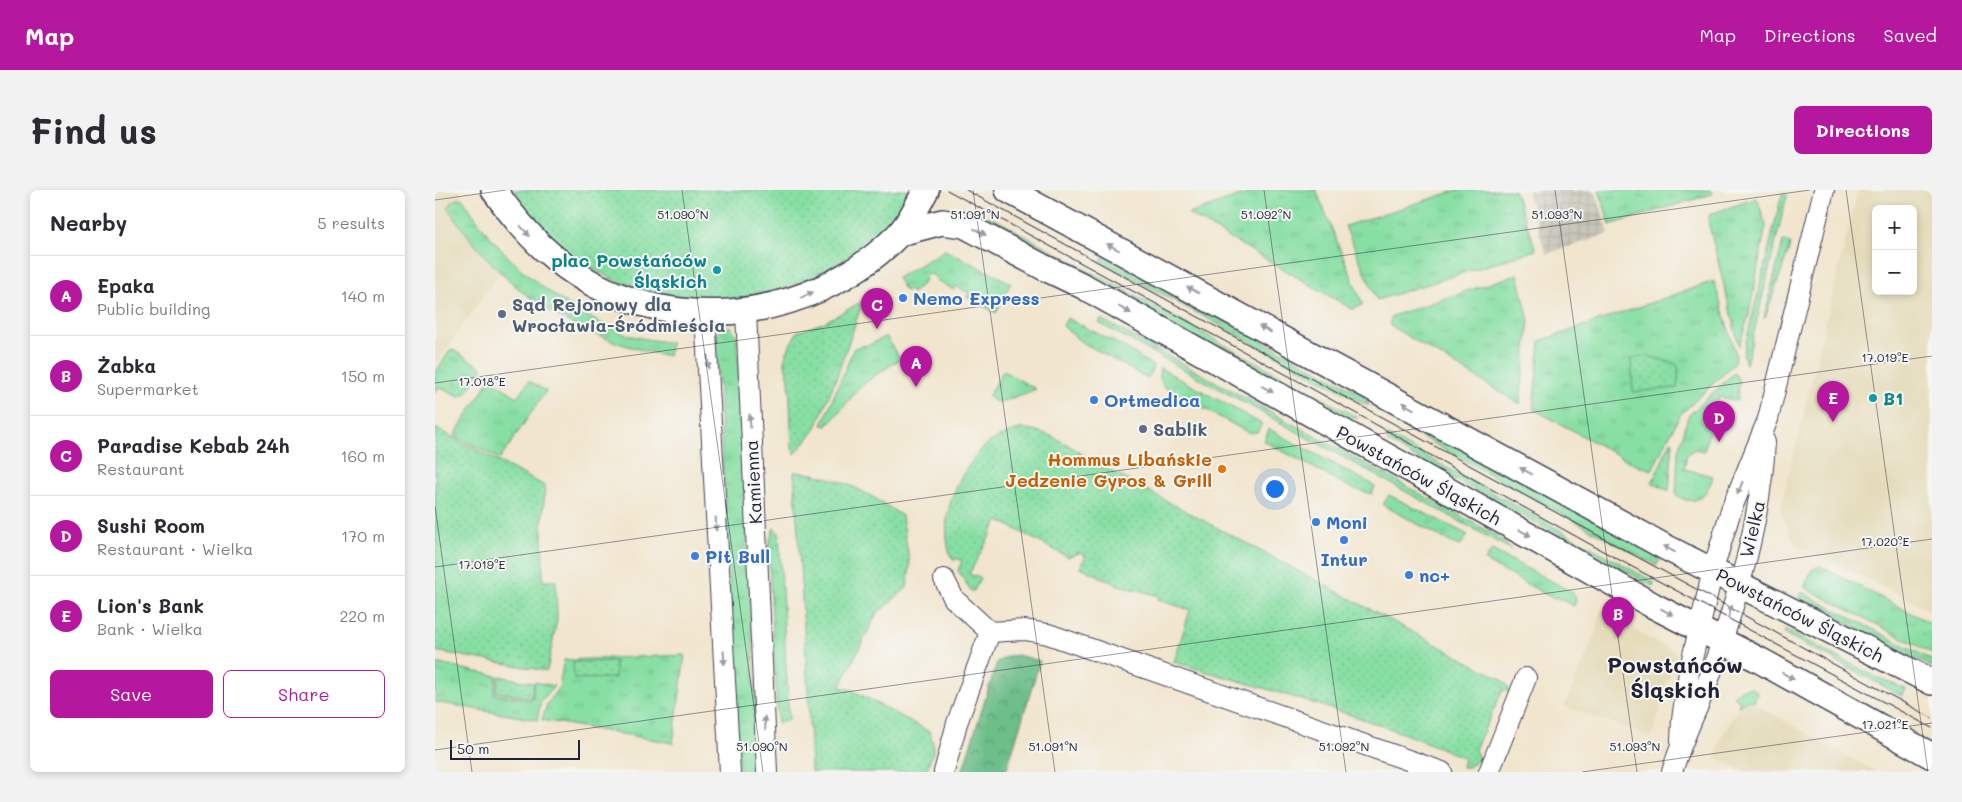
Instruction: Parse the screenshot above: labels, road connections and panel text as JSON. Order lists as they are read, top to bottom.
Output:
{
  "streets": {
    "main road": ["Powstańców Śląskich"],
    "street": ["Kamienna", "Wielka"]
  },
  "crossings": [
    ["Powstańców Śląskich", "Wielka"]
  ],
  "districts": ["Powstańców Śląskich"],
  "places": [
    "plac Powstańców Śląskich",
    "Nemo Express",
    "Sąd Rejonowy dla Wrocławia-Śródmieścia",
    "B1",
    "Ortmedica",
    "Sablik",
    "Hommus Libańskie Jedzenie Gyros & Grill",
    "Moni",
    "Intur",
    "Pit Bull",
    "nc+"
  ],
  "scale_bar": "50 m",
  "page": {
    "header": "Map",
    "nav": ["Map", "Directions", "Saved"],
    "buttons": [
      "Directions",
      ["Save", "Share"]
    ],
    "title": "Find us",
    "heading": ["Nearby", "5 results"],
    "map_buttons": ["+", "−"],
    "list": [
      {
        "mark": "A",
        "name": "Epaka",
        "note": "Public building",
        "value": "140 m"
      },
      {
        "mark": "B",
        "name": "Żabka",
        "note": "Supermarket",
        "value": "150 m"
      },
      {
        "mark": "C",
        "name": "Paradise Kebab 24h",
        "note": "Restaurant",
        "value": "160 m"
      },
      {
        "mark": "D",
        "name": "Sushi Room",
        "note": "Restaurant · Wielka",
        "value": "170 m"
      },
      {
        "mark": "E",
        "name": "Lion's Bank",
        "note": "Bank · Wielka",
        "value": "220 m"
      }
    ],
    "pins": [
      "C",
      "A",
      "E",
      "D",
      "B"
    ],
    "scale": "50 m"
  },
  "coordinates": [
    "51.090°N",
    "51.091°N",
    "51.092°N",
    "51.093°N",
    "17.019°E",
    "17.018°E",
    "17.020°E",
    "17.021°E"
  ]
}
